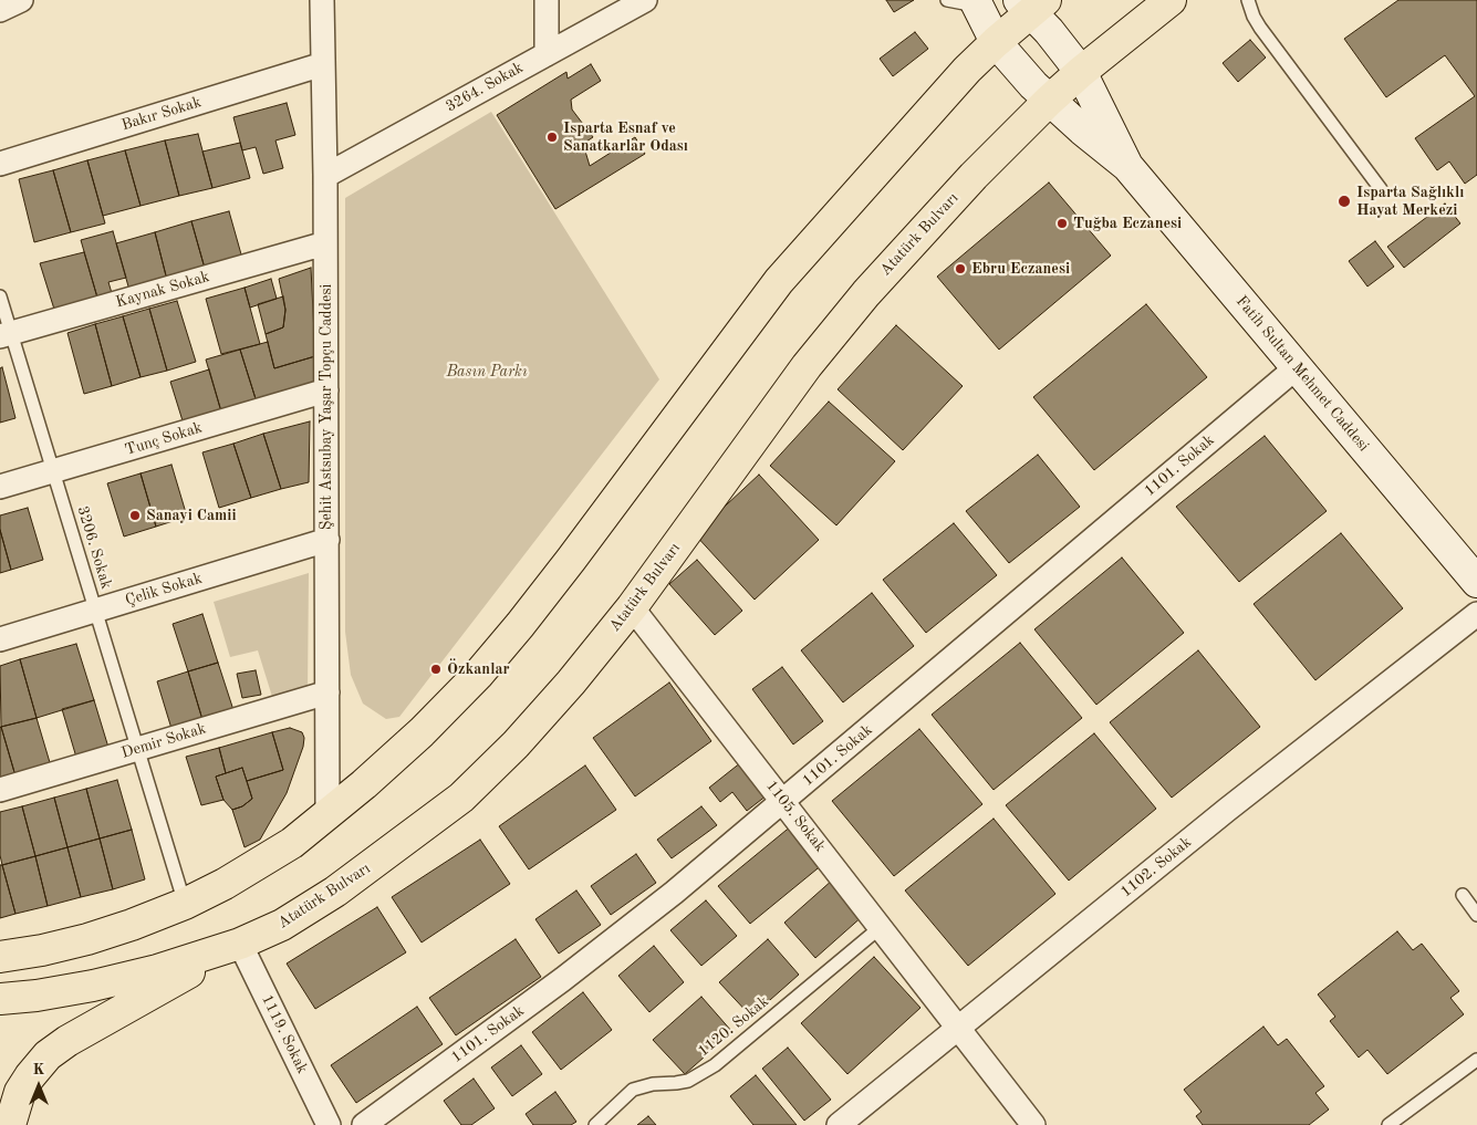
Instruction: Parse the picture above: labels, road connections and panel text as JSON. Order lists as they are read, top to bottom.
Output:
{
  "streets": {
    "main road": ["Atatürk Bulvarı"],
    "street": [
      "3264. Sokak",
      "Bakır Sokak",
      "Kaynak Sokak",
      "Fatih Sultan Mehmet Caddesi",
      "Şehit Astsubay Yaşar Topçu Caddesi",
      "Tunç Sokak",
      "1101. Sokak",
      "Çelik Sokak",
      "Demir Sokak",
      "1105. Sokak",
      "1102. Sokak",
      "1119. Sokak"
    ],
    "lane": ["3206. Sokak", "1120. Sokak"]
  },
  "crossings": [
    ["3264. Sokak", "Şehit Astsubay Yaşar Topçu Caddesi"],
    ["Bakır Sokak", "Şehit Astsubay Yaşar Topçu Caddesi"],
    ["Atatürk Bulvarı", "1105. Sokak"],
    ["Atatürk Bulvarı", "1119. Sokak"],
    ["Kaynak Sokak", "Şehit Astsubay Yaşar Topçu Caddesi"],
    ["Kaynak Sokak", "3206. Sokak"],
    ["Fatih Sultan Mehmet Caddesi", "1101. Sokak"],
    ["Şehit Astsubay Yaşar Topçu Caddesi", "Tunç Sokak"],
    ["Şehit Astsubay Yaşar Topçu Caddesi", "Çelik Sokak"],
    ["Şehit Astsubay Yaşar Topçu Caddesi", "Demir Sokak"],
    ["Tunç Sokak", "3206. Sokak"],
    ["1101. Sokak", "1105. Sokak"],
    ["3206. Sokak", "Çelik Sokak"],
    ["3206. Sokak", "Demir Sokak"],
    ["1105. Sokak", "1102. Sokak"],
    ["1105. Sokak", "1120. Sokak"]
  ],
  "parks": ["Basın Parkı"],
  "places": [
    "Isparta Esnaf ve Sanatkarlar Odası",
    "Isparta Sağlıklı Hayat Merkezi",
    "Tuğba Eczanesi",
    "Ebru Eczanesi",
    "Sanayi Camii",
    "Özkanlar"
  ],
  "north": "top"
}
